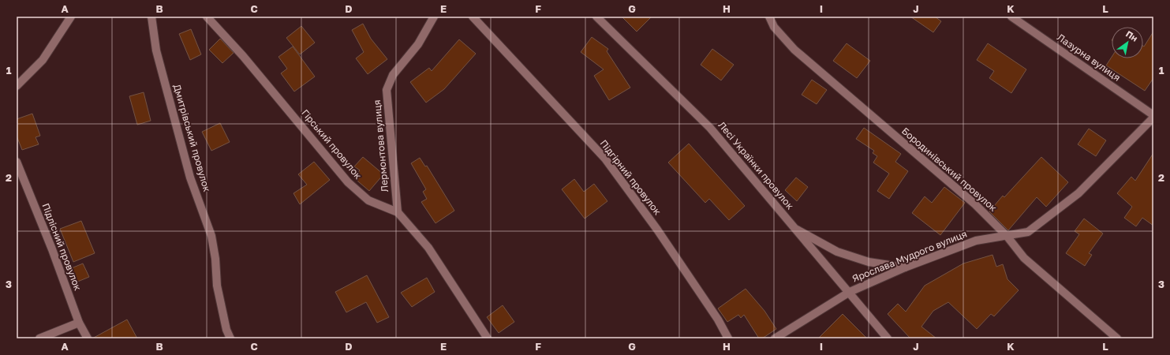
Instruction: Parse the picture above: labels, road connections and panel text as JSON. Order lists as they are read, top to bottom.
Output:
{
  "streets": {
    "street": [
      "Лазурна вулиця",
      "Дмитрівський провулок",
      "Гірський провулок",
      "Лермонтова вулиця",
      "Лесі Українки провулок",
      "Бородинівський провулок",
      "Підгірний провулок",
      "Підлісний провулок",
      "Ярослава Мудрого вулиця"
    ]
  },
  "crossings": [
    ["Гірський провулок", "Лермонтова вулиця"],
    ["Лесі Українки провулок", "Ярослава Мудрого вулиця"],
    ["Бородинівський провулок", "Ярослава Мудрого вулиця"]
  ],
  "north": "top right",
  "grid": {
    "columns": [
      "A",
      "B",
      "C",
      "D",
      "E",
      "F",
      "G",
      "H",
      "I",
      "J",
      "K",
      "L"
    ],
    "rows": ["1", "2", "3"]
  }
}
